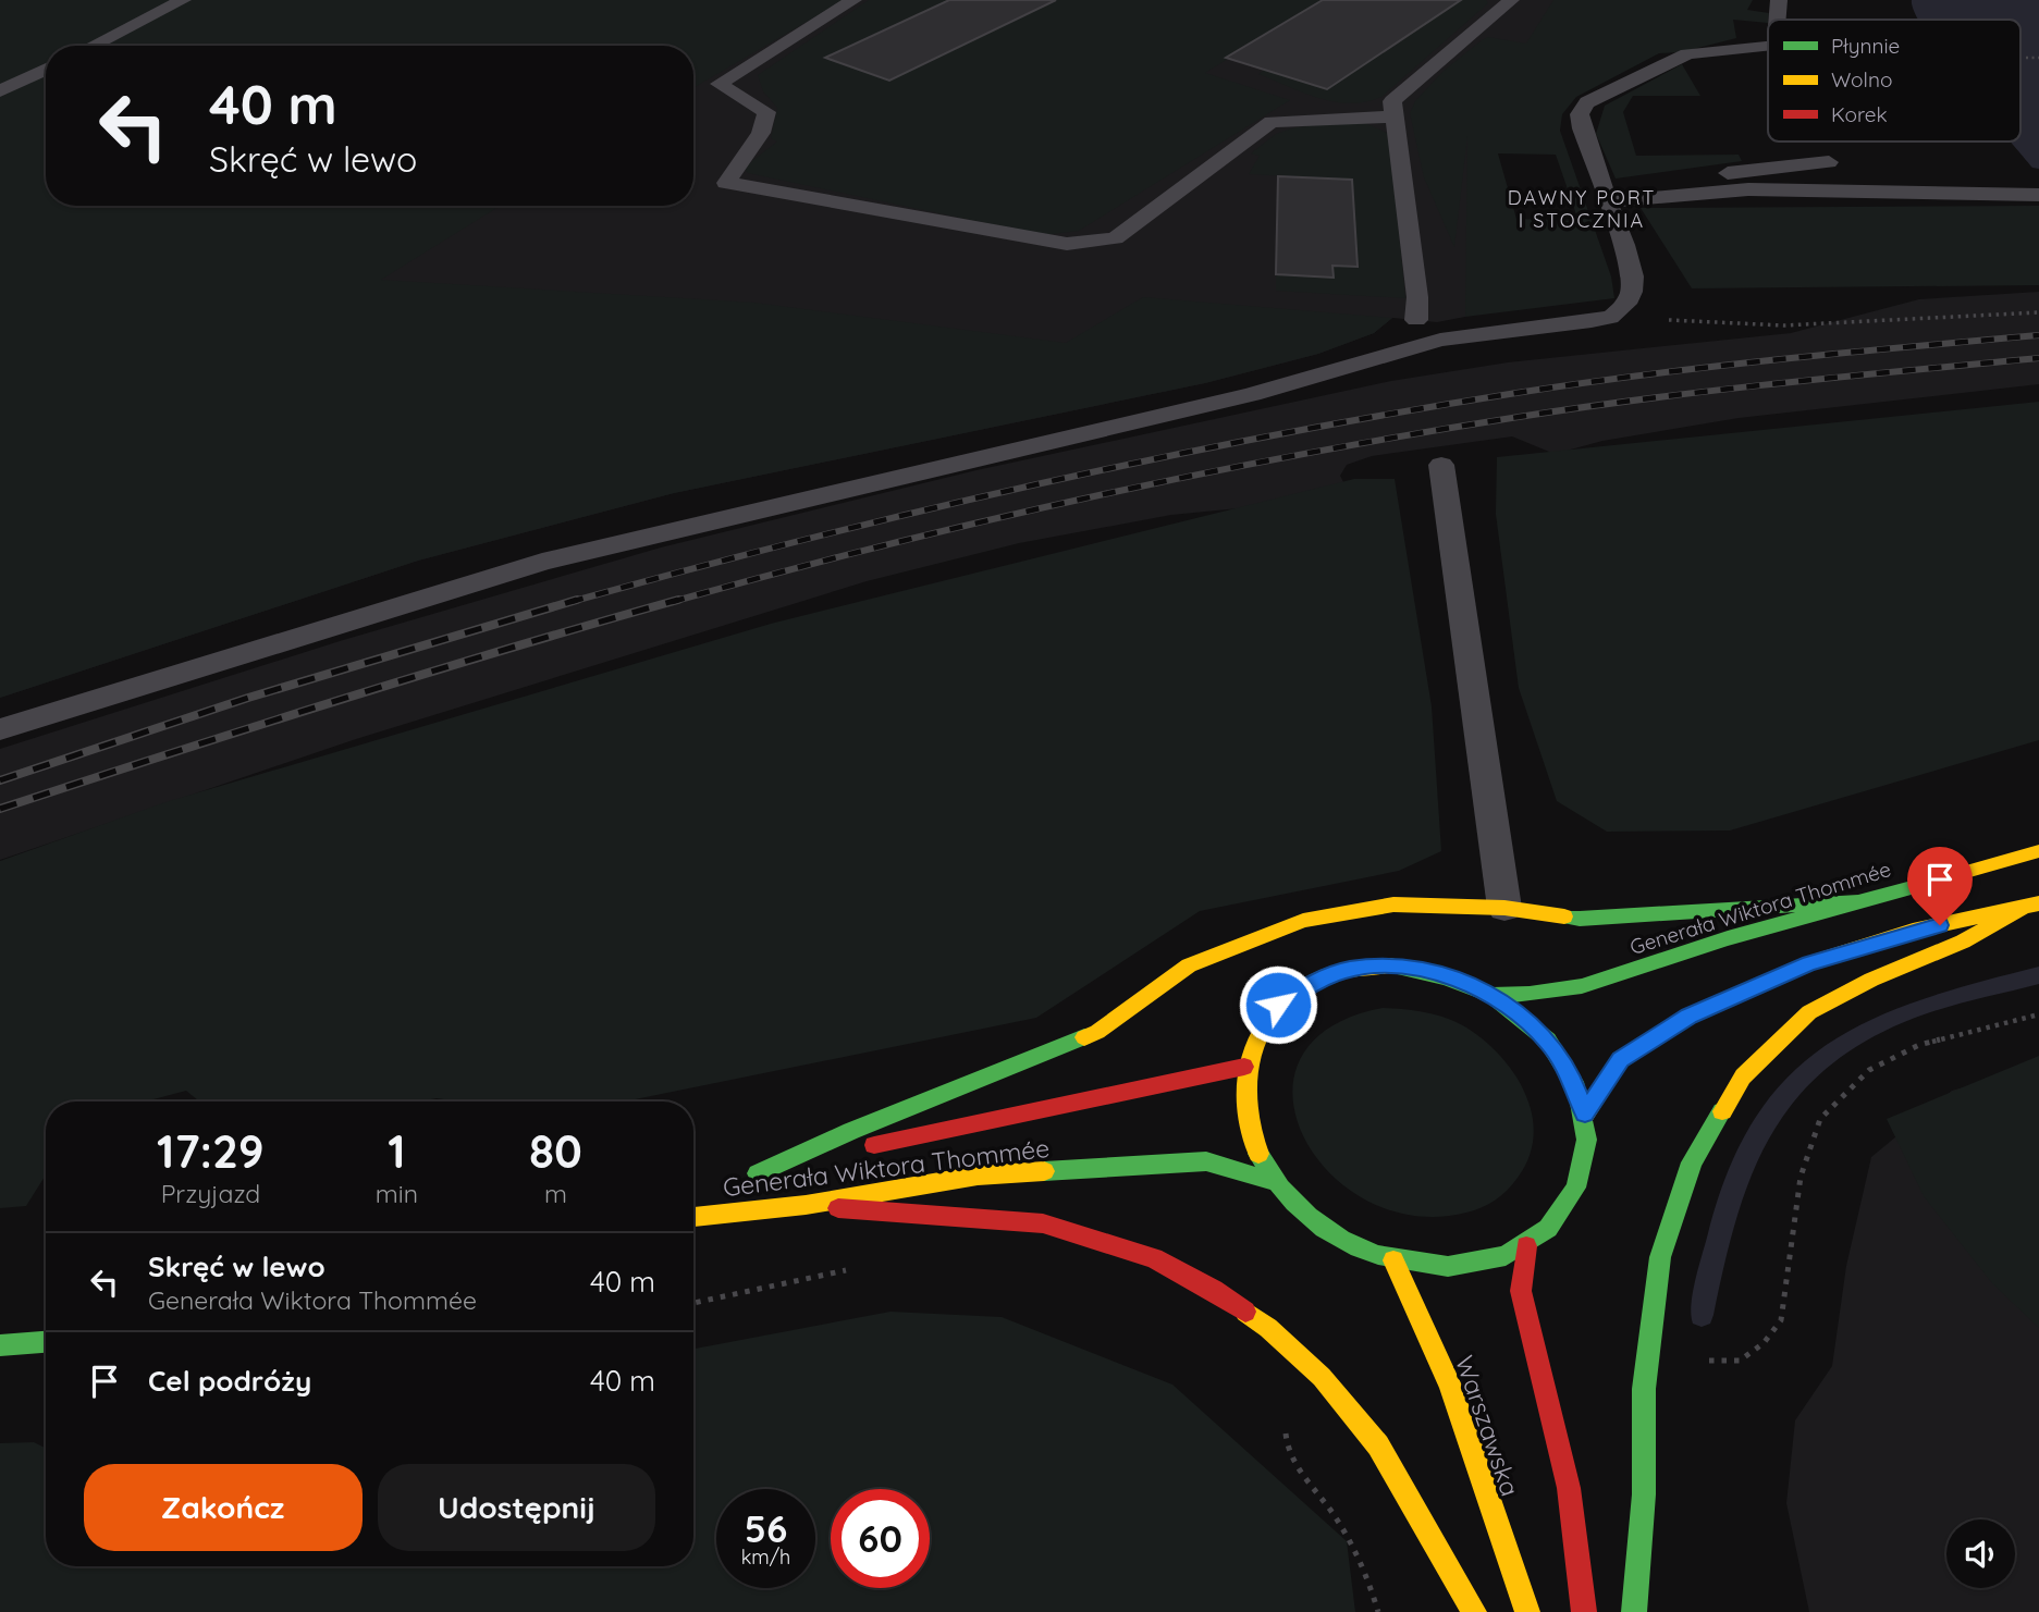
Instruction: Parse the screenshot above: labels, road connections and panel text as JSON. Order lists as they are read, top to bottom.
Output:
{
  "streets": {
    "main road": ["Generała Wiktora Thommée", "Warszawska"]
  },
  "districts": ["DAWNY PORT I STOCZNIA"],
  "legend": ["Płynnie", "Wolno", "Korek"],
  "page": {
    "turn": ["40 m", "Skręć w lewo"],
    "eta": [
      "17:29",
      "Przyjazd",
      "1",
      "min",
      "80",
      "m"
    ],
    "list": [
      {
        "name": "Skręć w lewo",
        "note": "Generała Wiktora Thommée",
        "value": "40 m"
      },
      {
        "name": "Cel podróży",
        "value": "40 m"
      }
    ],
    "buttons": ["Zakończ", "Udostępnij"],
    "speed": "56 km/h",
    "limit": "60"
  }
}
